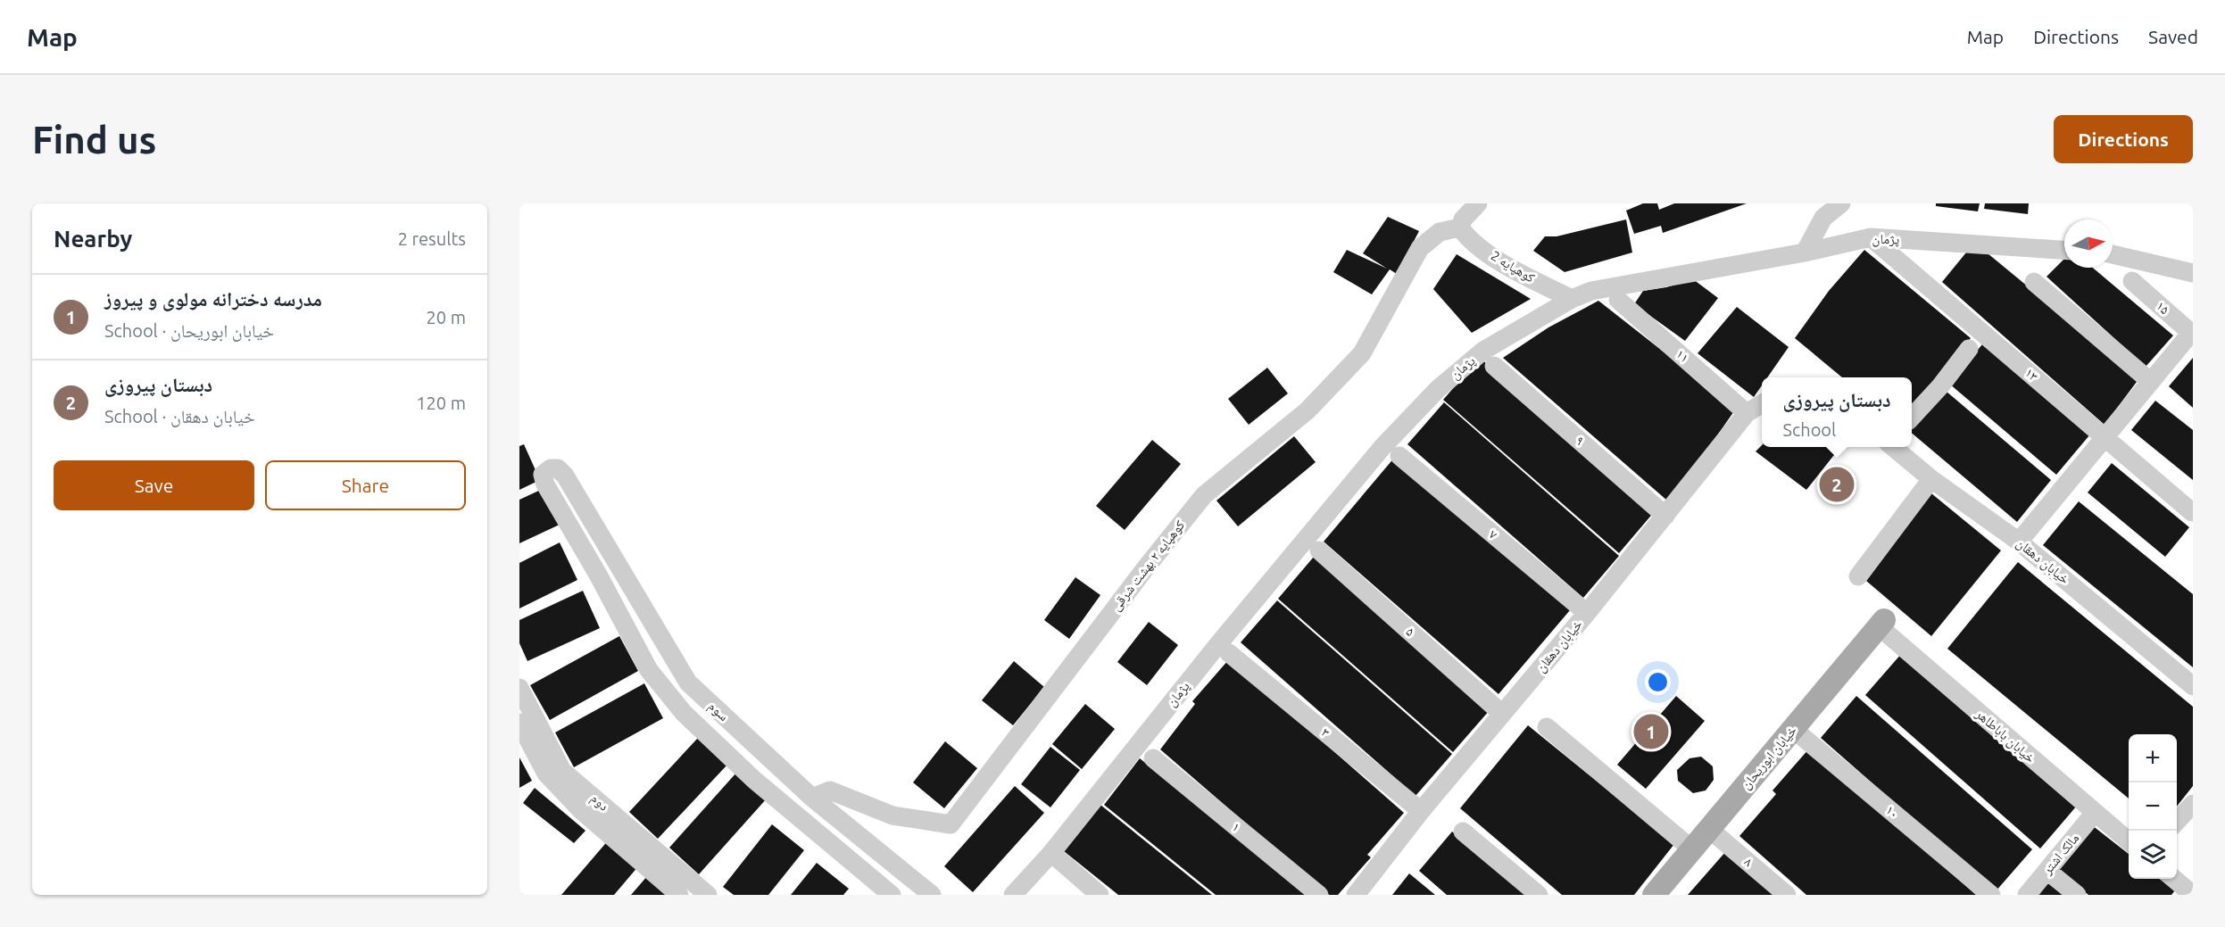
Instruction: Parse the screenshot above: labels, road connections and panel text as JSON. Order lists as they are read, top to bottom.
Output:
{
  "streets": {
    "main road": ["خیابان ابوریحان"],
    "street": [
      "پژمان",
      "کوهپایه 2",
      "۱۵",
      "۱۱",
      "۱۳",
      "۹",
      "۷",
      "خیابان دهقان",
      "کوهپایه ۲ بهشت شرقی",
      "۵",
      "سوم",
      "۳",
      "خیابان باباطاهر",
      "دوم",
      "۱۰",
      "۱",
      "مالک اشتر",
      "۸"
    ]
  },
  "crossings": [
    ["پژمان", "کوهپایه 2"],
    ["پژمان", "۱۳"],
    ["کوهپایه 2", "کوهپایه ۲ بهشت شرقی"],
    ["۱۱", "خیابان دهقان"],
    ["۹", "خیابان دهقان"],
    ["۷", "خیابان دهقان"],
    ["خیابان دهقان", "۵"],
    ["خیابان دهقان", "۳"],
    ["کوهپایه ۲ بهشت شرقی", "سوم"],
    ["خیابان باباطاهر", "خیابان ابوریحان"],
    ["خیابان باباطاهر", "مالک اشتر"],
    ["خیابان ابوریحان", "۱۰"],
    ["خیابان ابوریحان", "۸"]
  ],
  "north": "right",
  "page": {
    "header": "Map",
    "nav": ["Map", "Directions", "Saved"],
    "buttons": [
      "Directions",
      ["Save", "Share"]
    ],
    "title": "Find us",
    "heading": ["Nearby", "2 results"],
    "list": [
      {
        "mark": "1",
        "name": "مدرسه دخترانه مولوی و پیروز",
        "note": "School · خیابان ابوریحان",
        "value": "20 m"
      },
      {
        "mark": "2",
        "name": "دبستان پیروزی",
        "note": "School · خیابان دهقان",
        "value": "120 m"
      }
    ],
    "popup": ["دبستان پیروزی", "School"],
    "pins": ["2", "1"],
    "map_buttons": ["+", "−"]
  }
}
